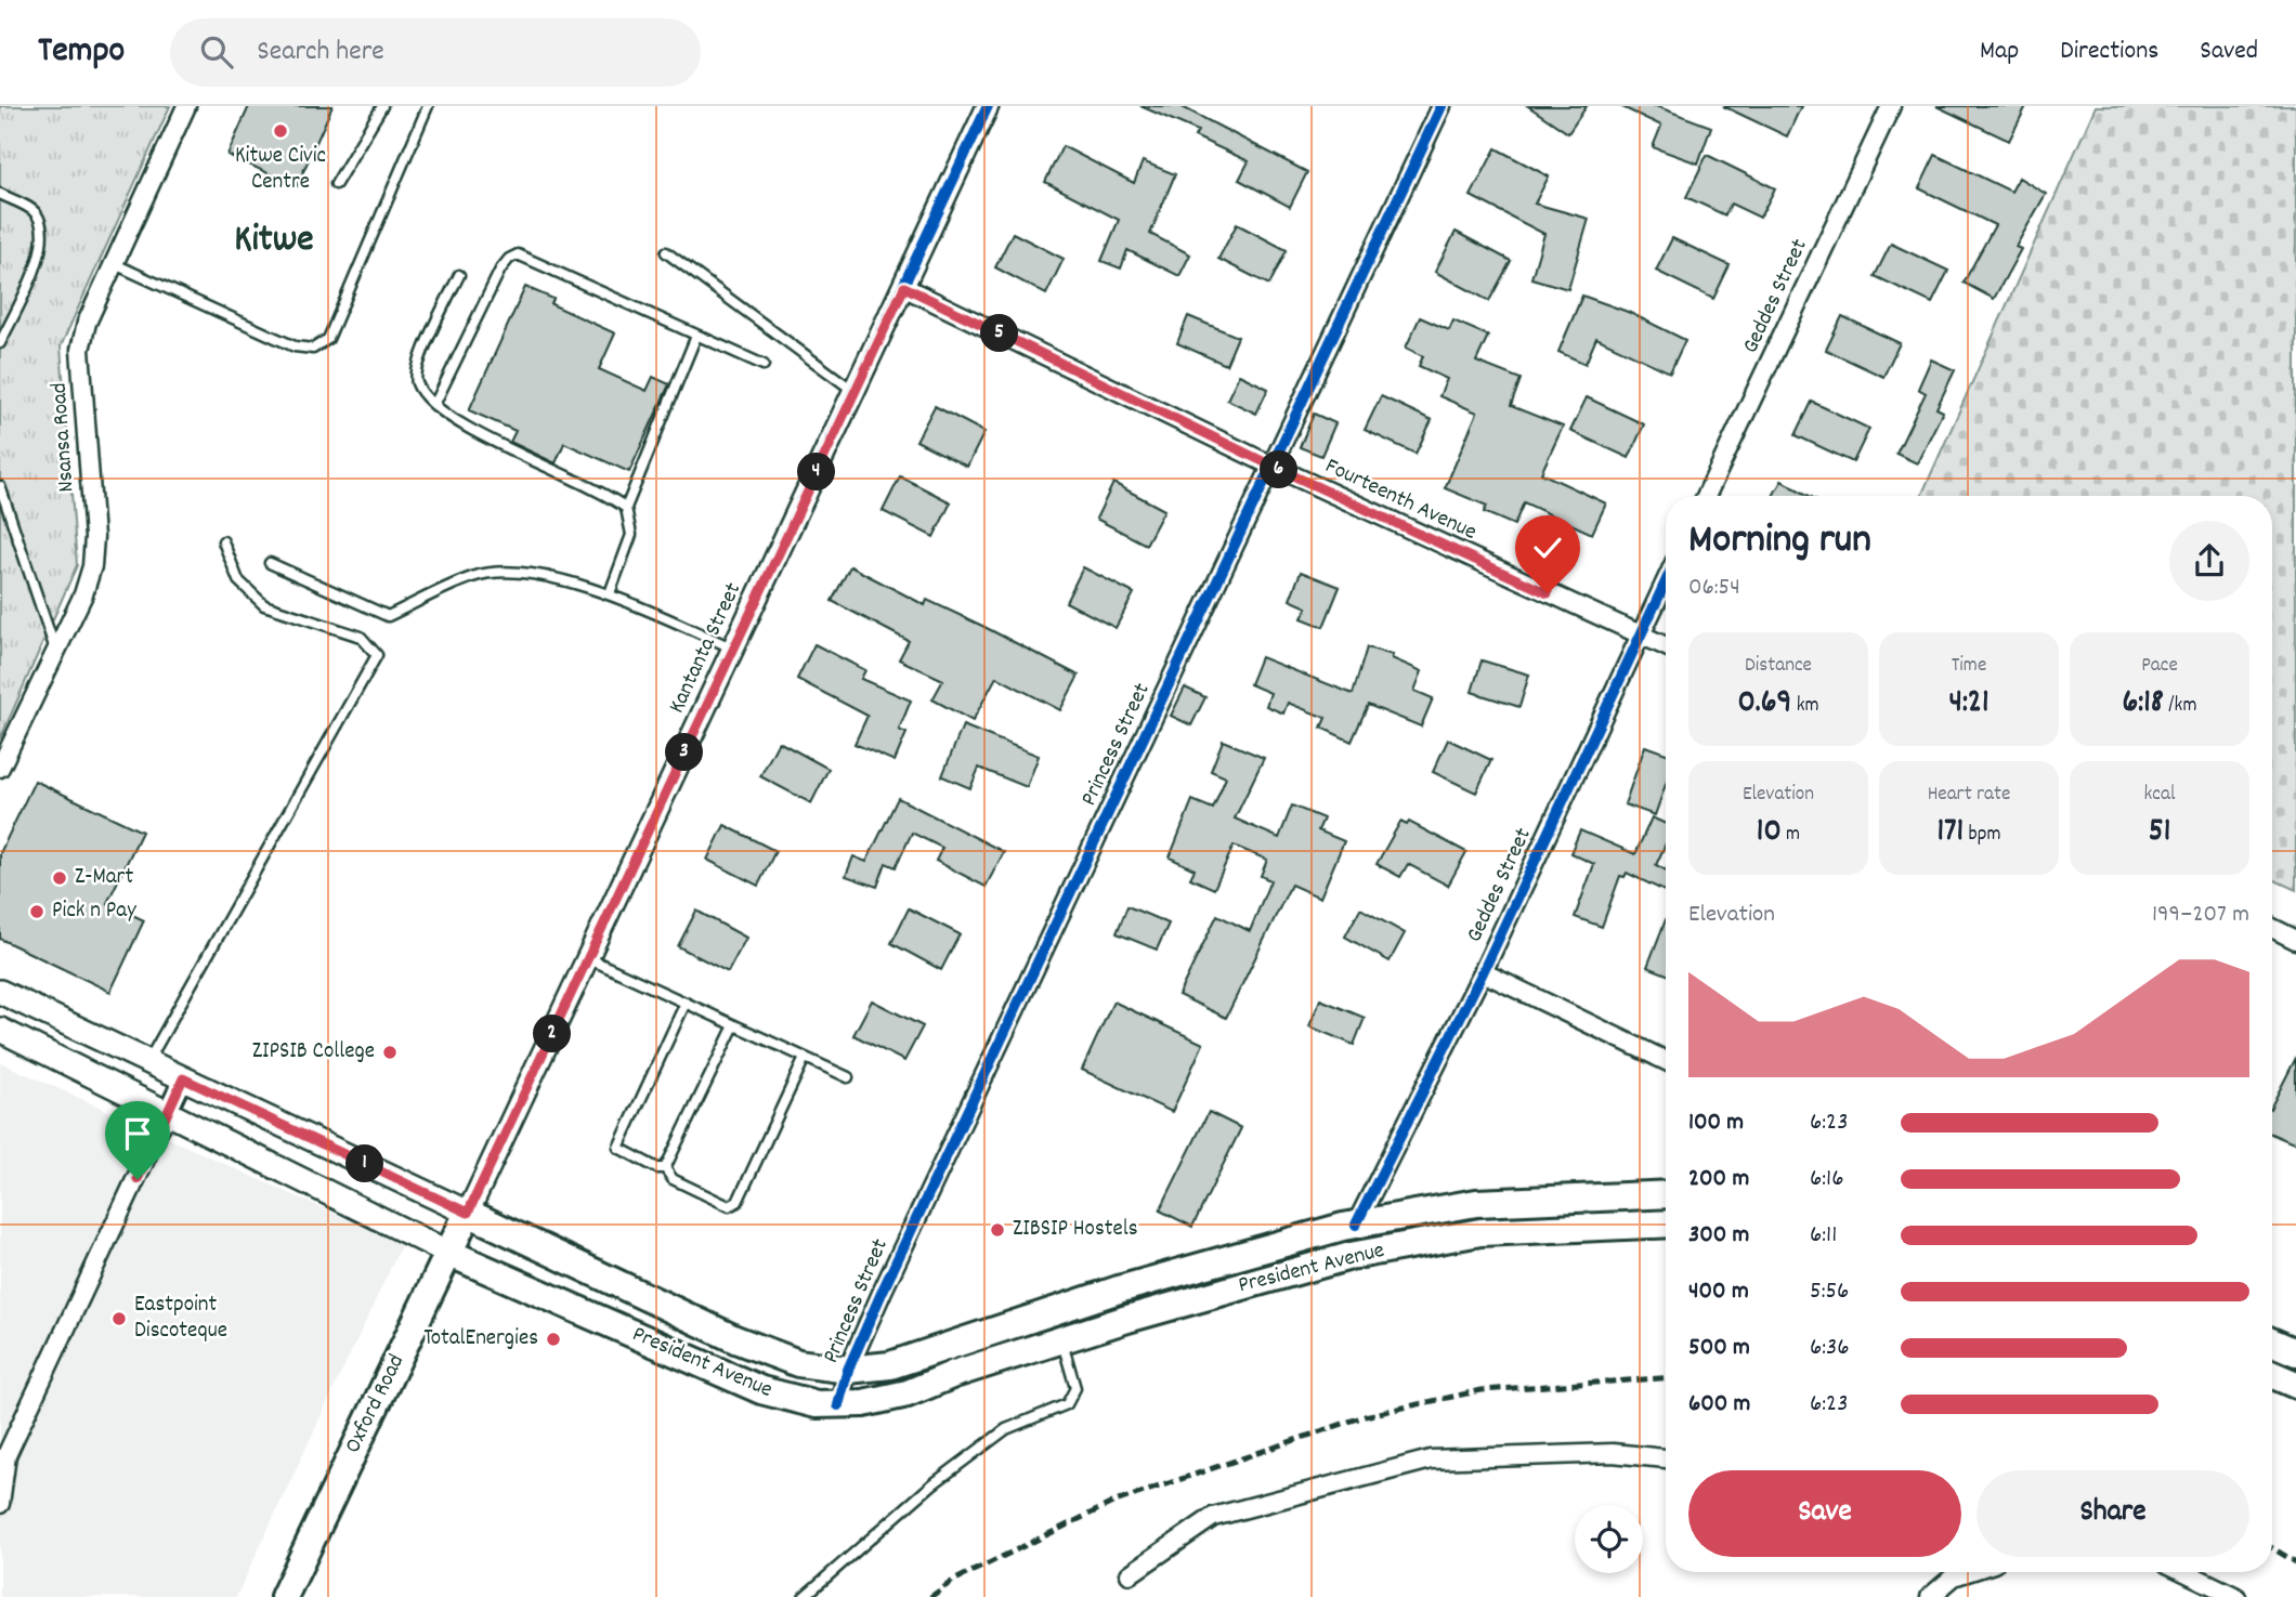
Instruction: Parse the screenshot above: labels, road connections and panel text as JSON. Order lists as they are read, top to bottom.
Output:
{
  "streets": {
    "highway": ["President Avenue", "Oxford Road"],
    "street": [
      "Geddes Street",
      "Nsansa Road",
      "Fourteenth Avenue",
      "Kantanta Street",
      "Princess Street"
    ]
  },
  "crossings": [
    ["Geddes Street", "Fourteenth Avenue"],
    ["Geddes Street", "President Avenue"],
    ["Fourteenth Avenue", "Kantanta Street"],
    ["Fourteenth Avenue", "Princess Street"],
    ["Kantanta Street", "President Avenue"],
    ["Kantanta Street", "Oxford Road"],
    ["Princess Street", "President Avenue"],
    ["President Avenue", "Oxford Road"]
  ],
  "districts": ["Kitwe"],
  "places": [
    "Kitwe Civic Centre",
    "Z-Mart",
    "Pick n Pay",
    "ZIPSIB College",
    "ZIBSIP Hostels",
    "Eastpoint Discoteque",
    "TotalEnergies"
  ],
  "page": {
    "header": "Tempo",
    "search": "Search here",
    "nav": ["Map", "Directions", "Saved"],
    "pins": [
      "5",
      "6",
      "4",
      "3",
      "2",
      "1"
    ],
    "heading": ["Morning run", "06:54"],
    "stats": [
      ["Distance", "0.69 km"],
      ["Time", "4:21"],
      ["Pace", "6:18 /km"],
      ["Elevation", "10 m"],
      ["Heart rate", "171 bpm"],
      ["kcal", "51"]
    ],
    "chart": ["Elevation", "199–207 m"],
    "list": [
      {
        "name": "100 m",
        "note": "6:23"
      },
      {
        "name": "200 m",
        "note": "6:16"
      },
      {
        "name": "300 m",
        "note": "6:11"
      },
      {
        "name": "400 m",
        "note": "5:56"
      },
      {
        "name": "500 m",
        "note": "6:36"
      },
      {
        "name": "600 m",
        "note": "6:23"
      }
    ],
    "buttons": ["Save", "Share"]
  }
}
